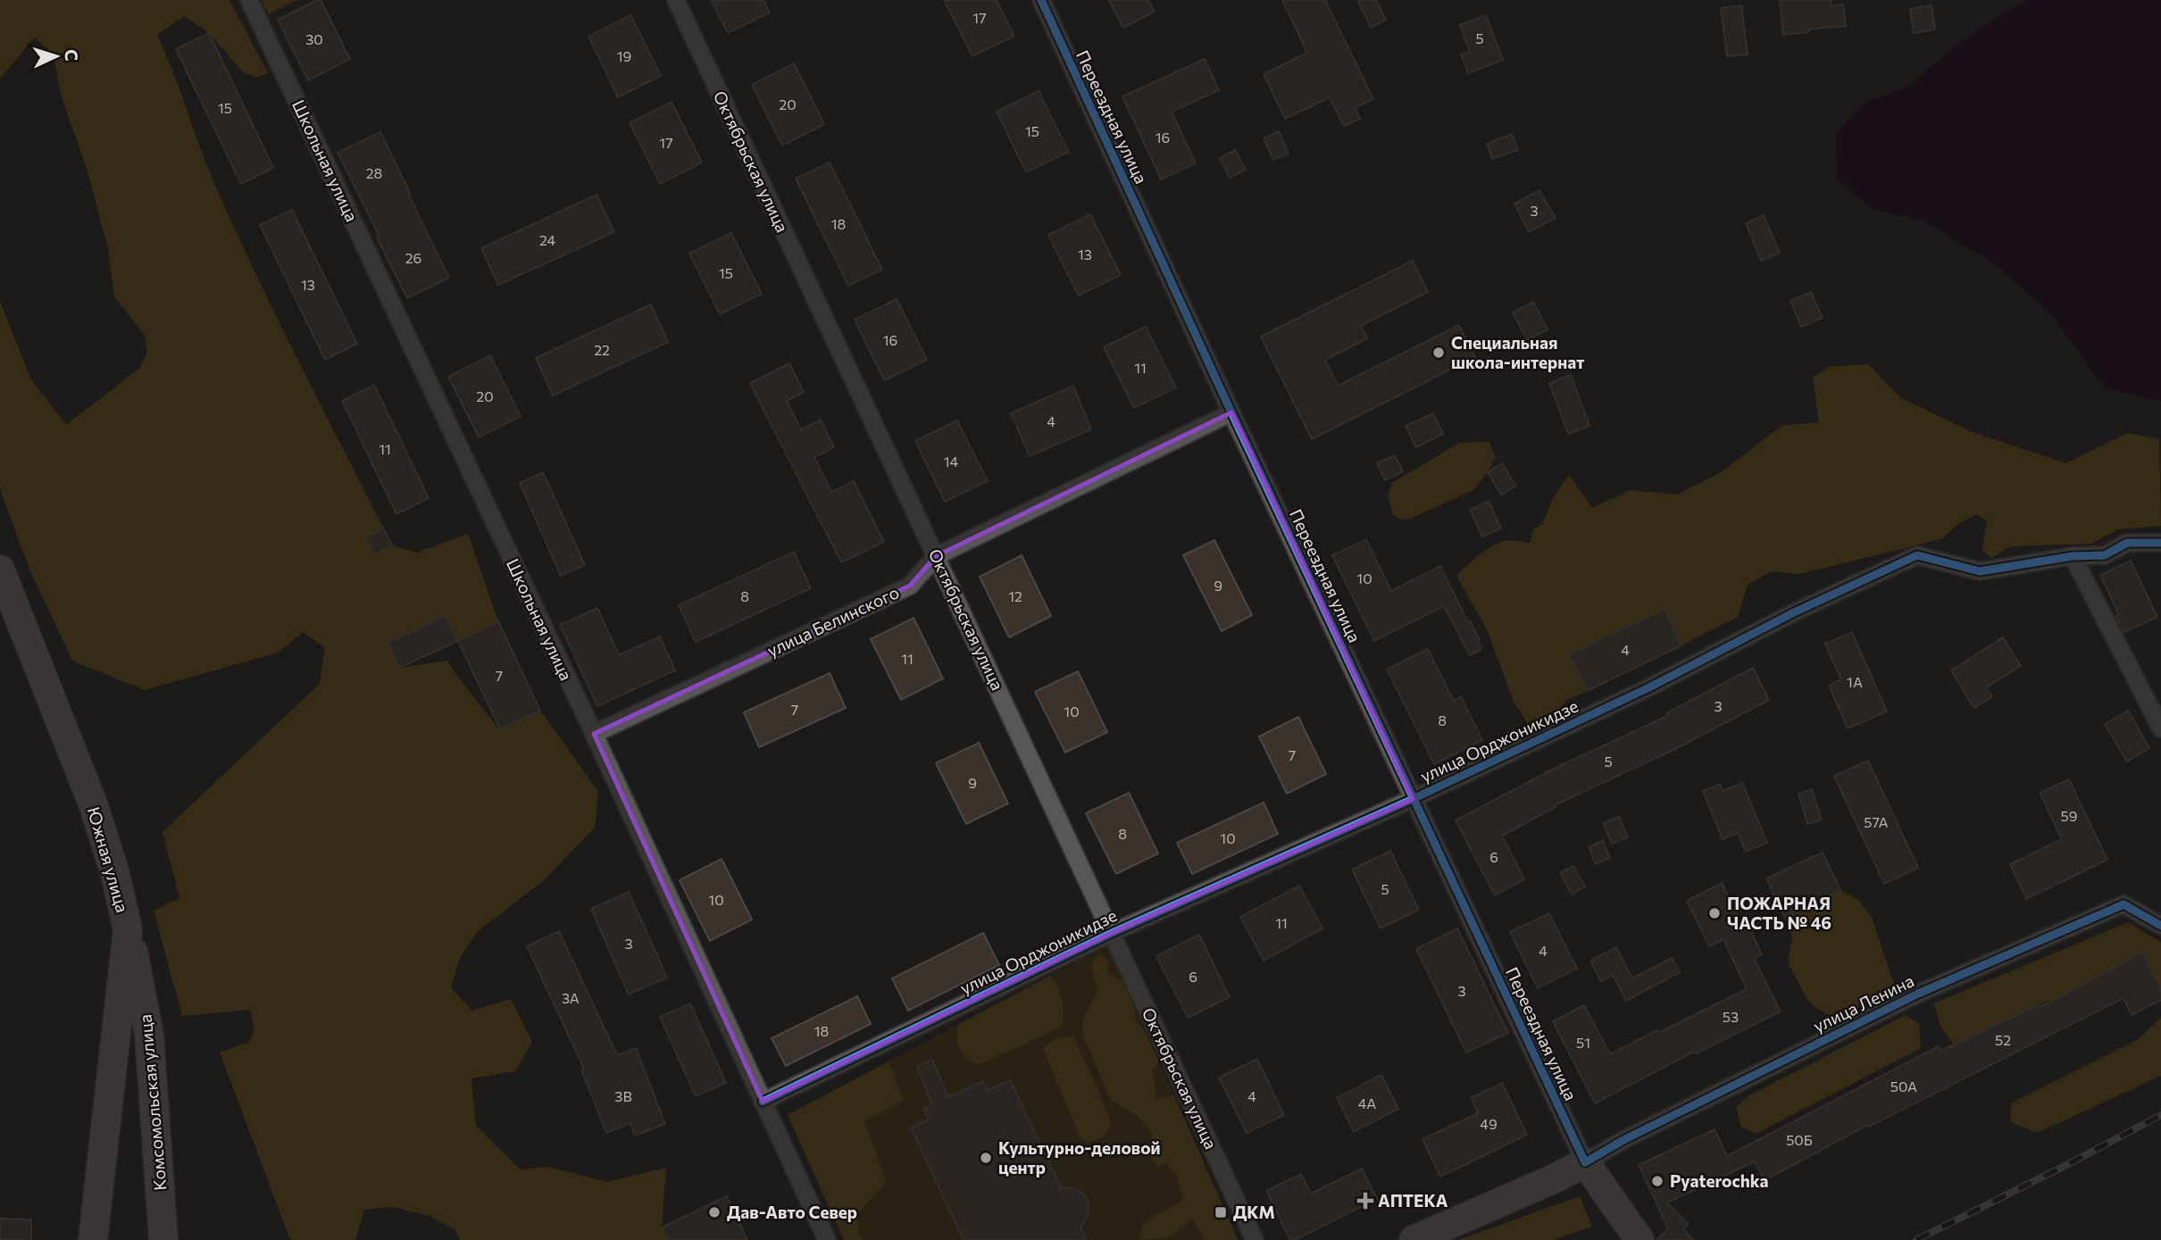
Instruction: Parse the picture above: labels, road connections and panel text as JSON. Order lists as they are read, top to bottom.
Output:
{
  "streets": {
    "main road": ["Южная улица", "улица Ленина", "Комсомольская улица"],
    "street": [
      "Переездная улица",
      "Школьная улица",
      "Октябрьская улица",
      "улица Белинского",
      "улица Орджоникидзе"
    ]
  },
  "crossings": [
    ["Переездная улица", "улица Белинского"],
    ["Переездная улица", "улица Орджоникидзе"],
    ["Переездная улица", "улица Ленина"],
    ["Школьная улица", "улица Белинского"],
    ["Школьная улица", "улица Орджоникидзе"],
    ["Октябрьская улица", "улица Белинского"],
    ["Октябрьская улица", "улица Орджоникидзе"],
    ["Южная улица", "Комсомольская улица"]
  ],
  "places": {
    "other": [
      "Специальная школа-интернат",
      "ПОЖАРНАЯ ЧАСТЬ № 46",
      "Культурно-деловой центр",
      "Pyaterochka",
      "Дав-Авто Север"
    ],
    "health": ["АПТЕКА"],
    "transit": ["ДКМ"]
  },
  "house_numbers": [
    "17",
    "5",
    "30",
    "19",
    "20",
    "15",
    "15",
    "16",
    "17",
    "28",
    "3",
    "18",
    "24",
    "13",
    "26",
    "15",
    "13",
    "16",
    "22",
    "11",
    "20",
    "4",
    "11",
    "14",
    "10",
    "9",
    "8",
    "12",
    "4",
    "11",
    "7",
    "1А",
    "3",
    "7",
    "10",
    "8",
    "7",
    "5",
    "9",
    "59",
    "57А",
    "8",
    "10",
    "6",
    "5",
    "10",
    "11",
    "3",
    "4",
    "6",
    "3",
    "3А",
    "53",
    "18",
    "52",
    "51",
    "50А",
    "3В",
    "4",
    "4А",
    "49",
    "50Б"
  ],
  "north": "right"
}
